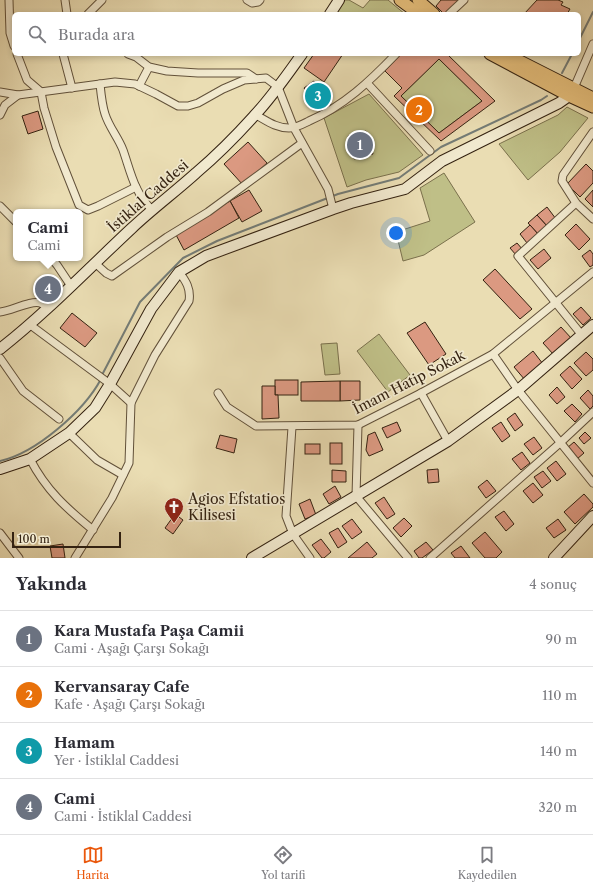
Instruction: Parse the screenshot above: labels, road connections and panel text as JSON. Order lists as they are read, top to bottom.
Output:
{
  "streets": {
    "main road": ["İstiklal Caddesi"],
    "street": ["İmam Hatip Sokak"]
  },
  "places": {
    "church": ["Agios Efstatios Kilisesi"]
  },
  "scale_bar": "100 m",
  "page": {
    "search": "Burada ara",
    "pins": [
      "3",
      "2",
      "1",
      "4"
    ],
    "popup": ["Cami", "Cami"],
    "scale": "100 m",
    "heading": ["Yakında", "4 sonuç"],
    "list": [
      {
        "mark": "1",
        "name": "Kara Mustafa Paşa Camii",
        "note": "Cami · Aşağı Çarşı Sokağı",
        "value": "90 m"
      },
      {
        "mark": "2",
        "name": "Kervansaray Cafe",
        "note": "Kafe · Aşağı Çarşı Sokağı",
        "value": "110 m"
      },
      {
        "mark": "3",
        "name": "Hamam",
        "note": "Yer · İstiklal Caddesi",
        "value": "140 m"
      },
      {
        "mark": "4",
        "name": "Cami",
        "note": "Cami · İstiklal Caddesi",
        "value": "320 m"
      }
    ],
    "nav": ["Harita", "Yol tarifi", "Kaydedilen"]
  }
}
